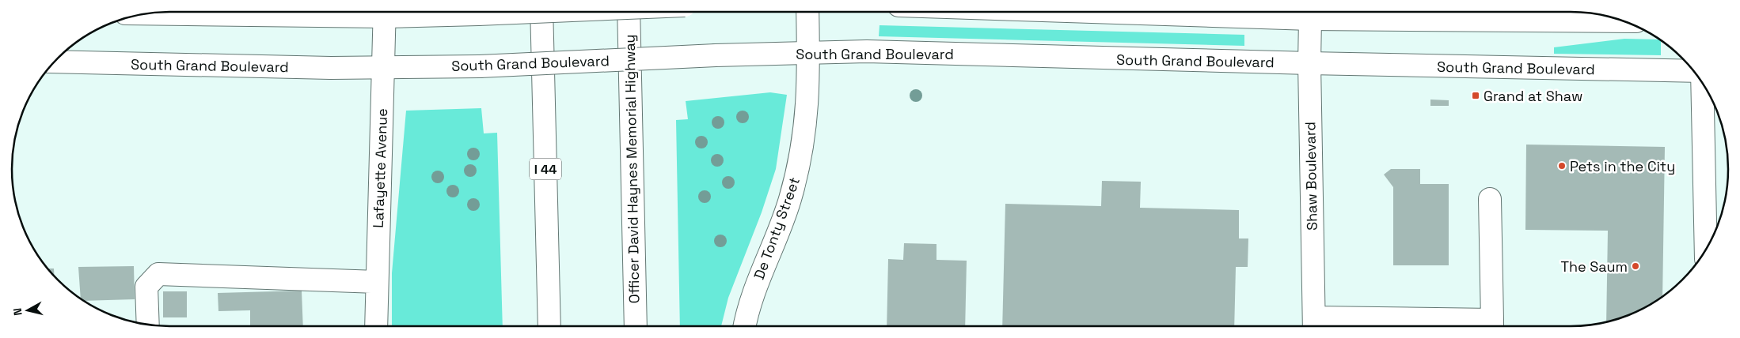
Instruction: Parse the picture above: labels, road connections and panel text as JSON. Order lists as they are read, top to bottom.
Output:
{
  "streets": {
    "main road": [
      "South Grand Boulevard",
      "Lafayette Avenue",
      "I 44",
      "Officer David Haynes Memorial Highway",
      "Shaw Boulevard",
      "De Tonty Street"
    ]
  },
  "crossings": [
    ["South Grand Boulevard", "Lafayette Avenue"],
    ["South Grand Boulevard", "Shaw Boulevard"],
    ["South Grand Boulevard", "De Tonty Street"]
  ],
  "places": {
    "transit": ["Grand at Shaw"],
    "other": ["Pets in the City", "The Saum"]
  },
  "north": "left"
}
